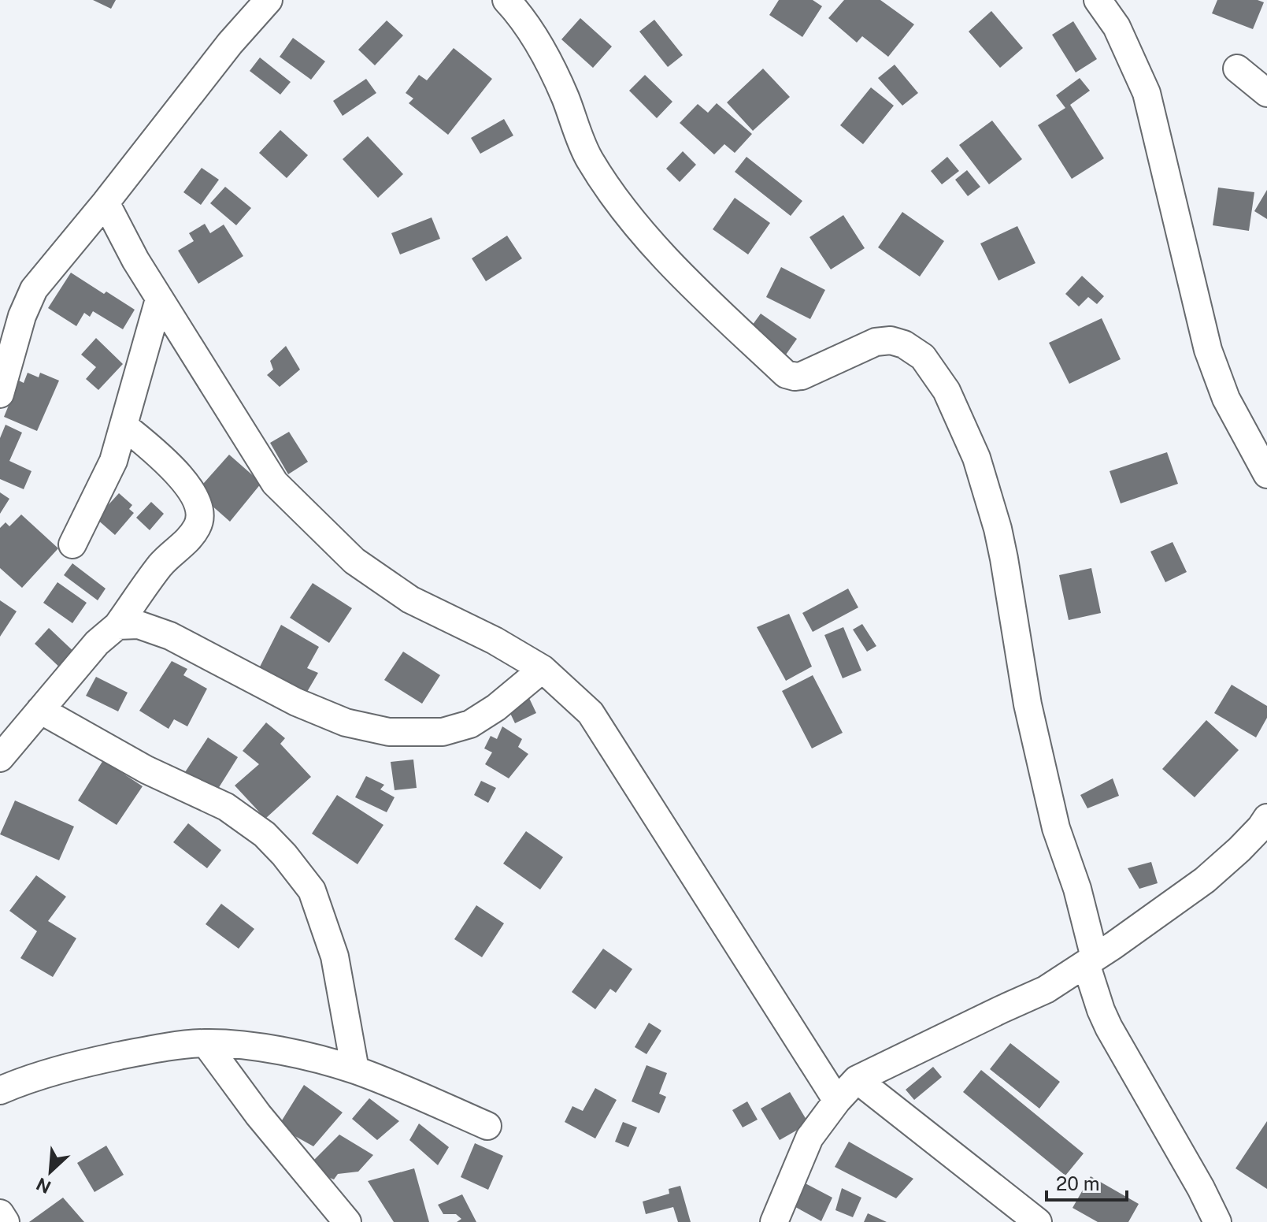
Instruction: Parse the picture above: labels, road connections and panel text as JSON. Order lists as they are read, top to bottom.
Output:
{
  "scale_bar": "20 m",
  "north": "bottom left"
}
